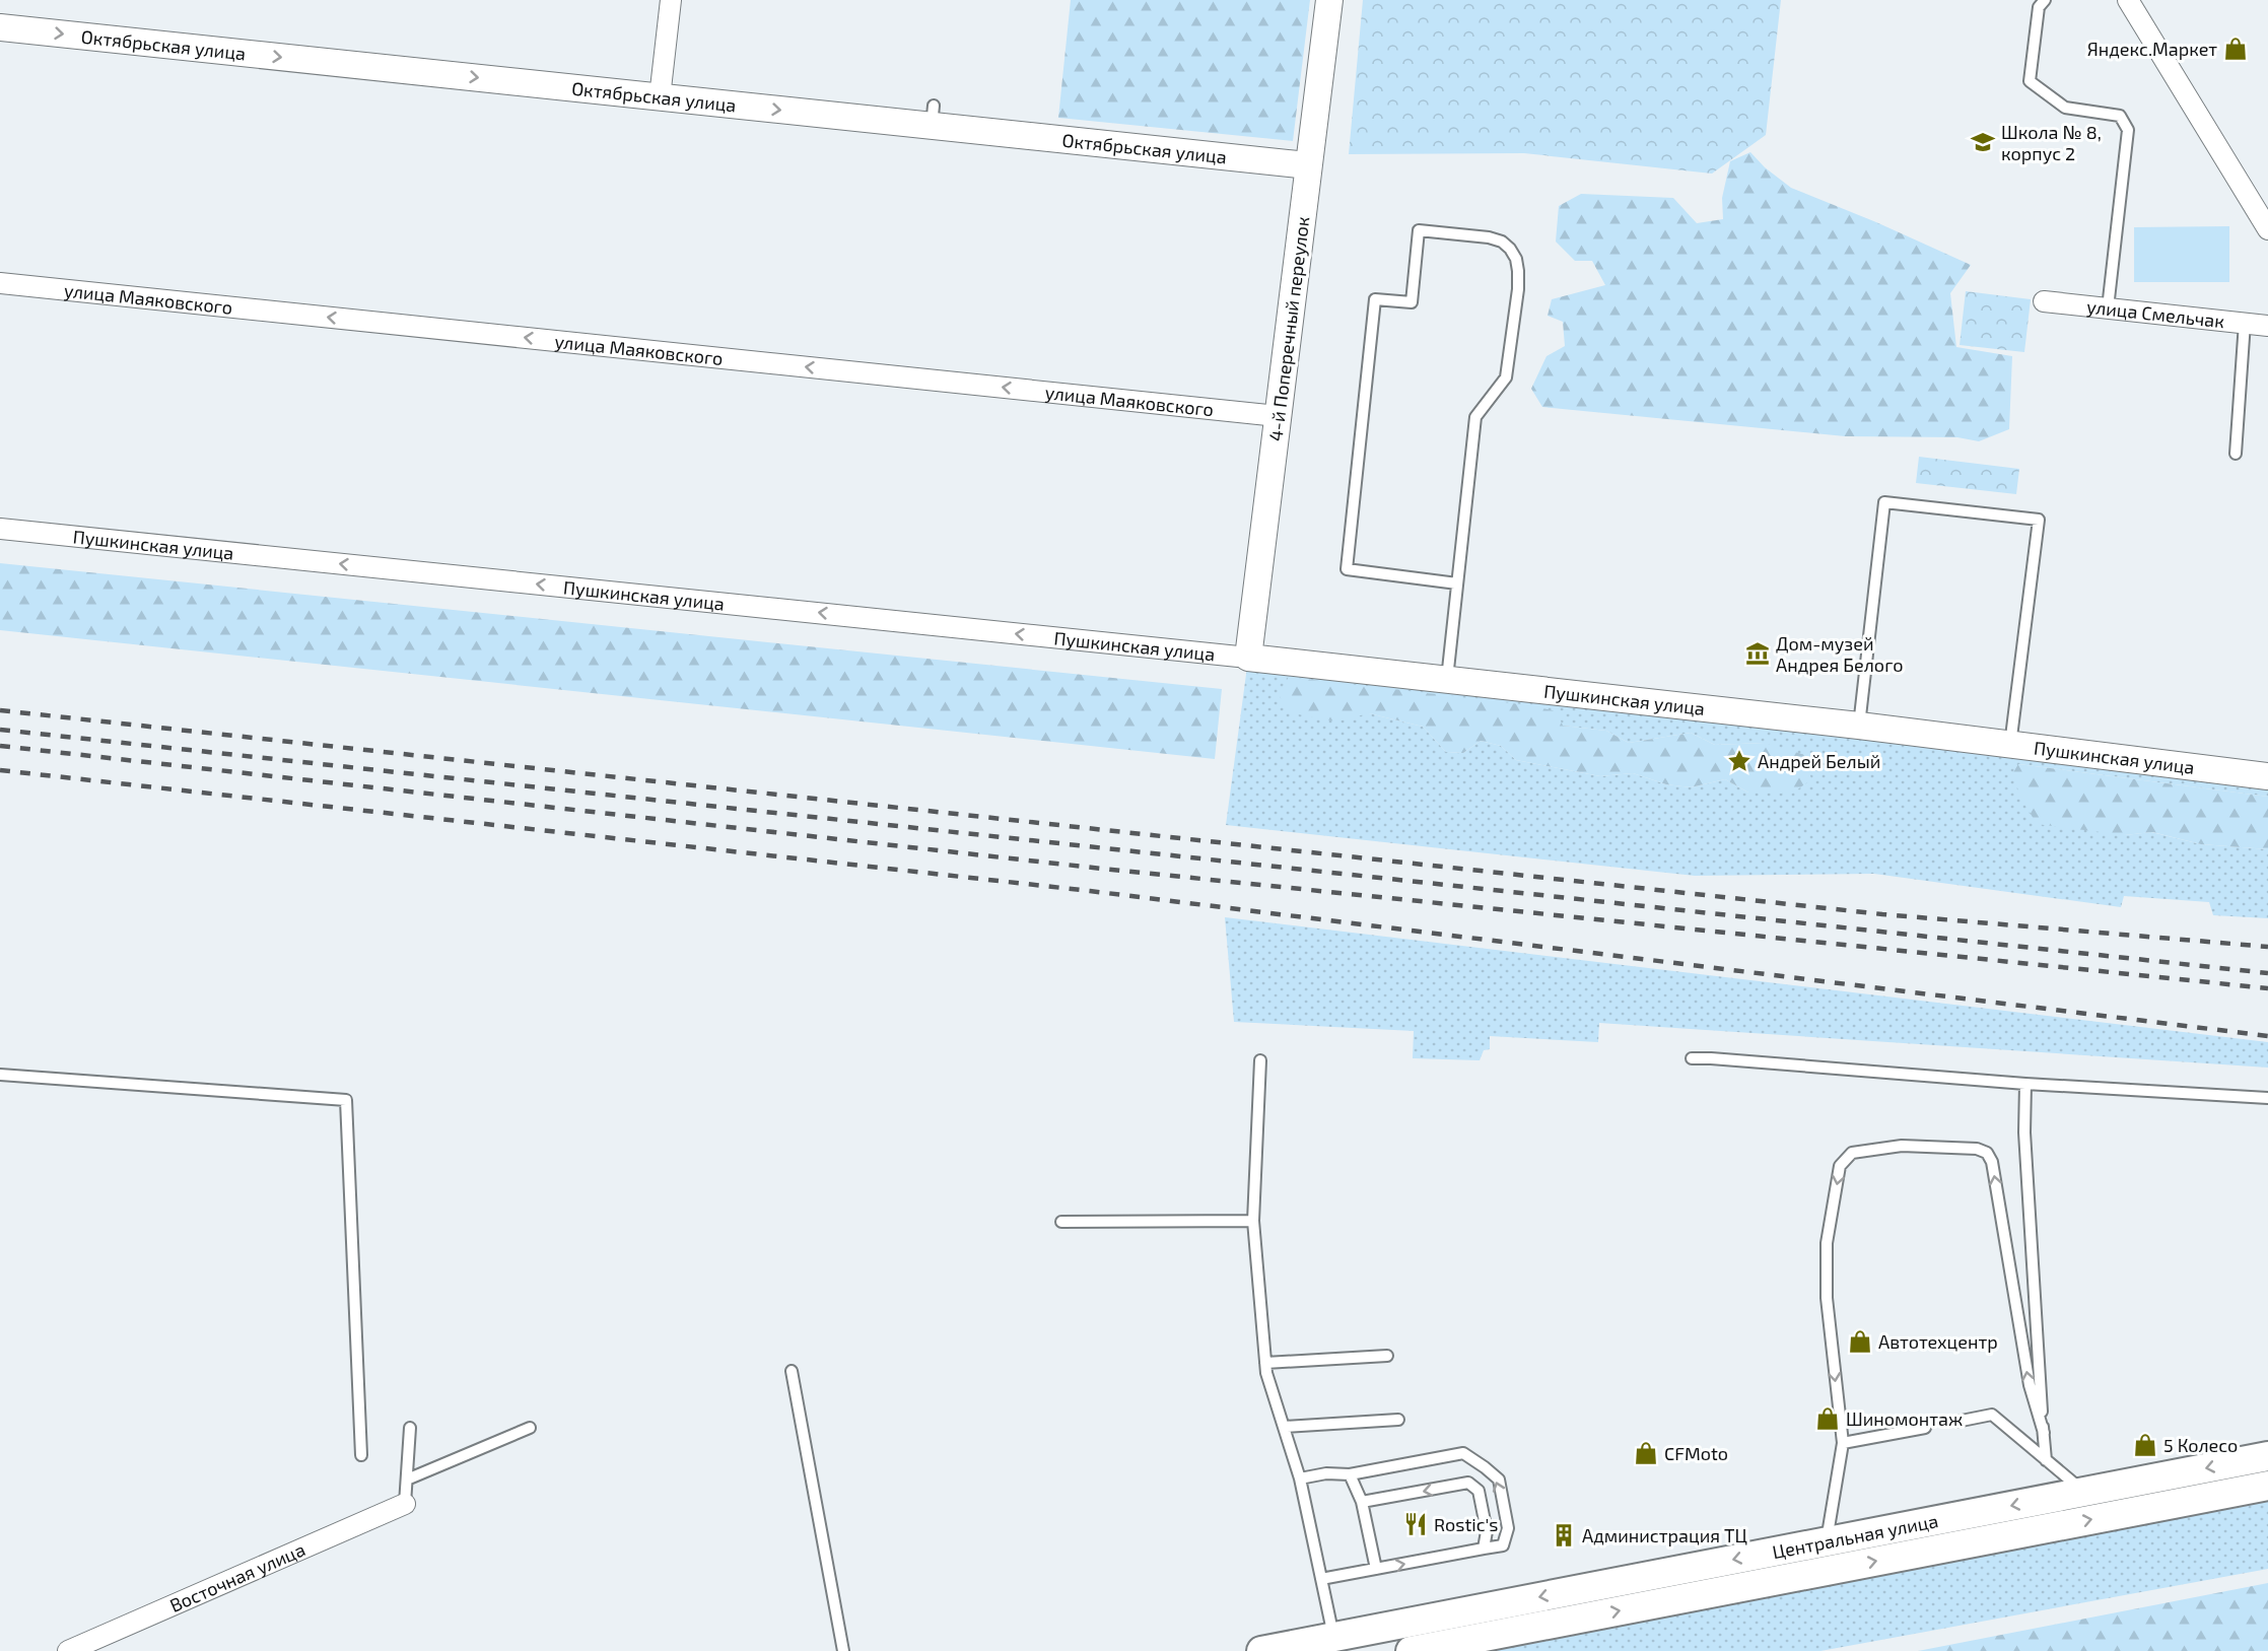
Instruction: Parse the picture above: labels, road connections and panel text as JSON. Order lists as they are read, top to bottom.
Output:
{
  "streets": {
    "main road": ["Центральная улица"],
    "street": [
      "Октябрьская улица",
      "улица Маяковского",
      "улица Смельчак",
      "4-й Поперечный переулок",
      "Пушкинская улица",
      "Восточная улица"
    ]
  },
  "crossings": [
    ["Октябрьская улица", "4-й Поперечный переулок"],
    ["улица Маяковского", "4-й Поперечный переулок"],
    ["4-й Поперечный переулок", "Пушкинская улица"]
  ],
  "one_way": ["Октябрьская улица", "улица Маяковского", "Пушкинская улица"],
  "places": {
    "shop": [
      "Яндекс.Маркет",
      "Автотехцентр",
      "Шиномонтаж",
      "5 Колесо",
      "CFMoto"
    ],
    "school or university": ["Школа № 8, корпус 2"],
    "museum": ["Дом-музей Андрея Белого"],
    "place": ["Андрей Белый"],
    "restaurant": ["Rostic's"],
    "building": ["Администрация ТЦ"]
  }
}
